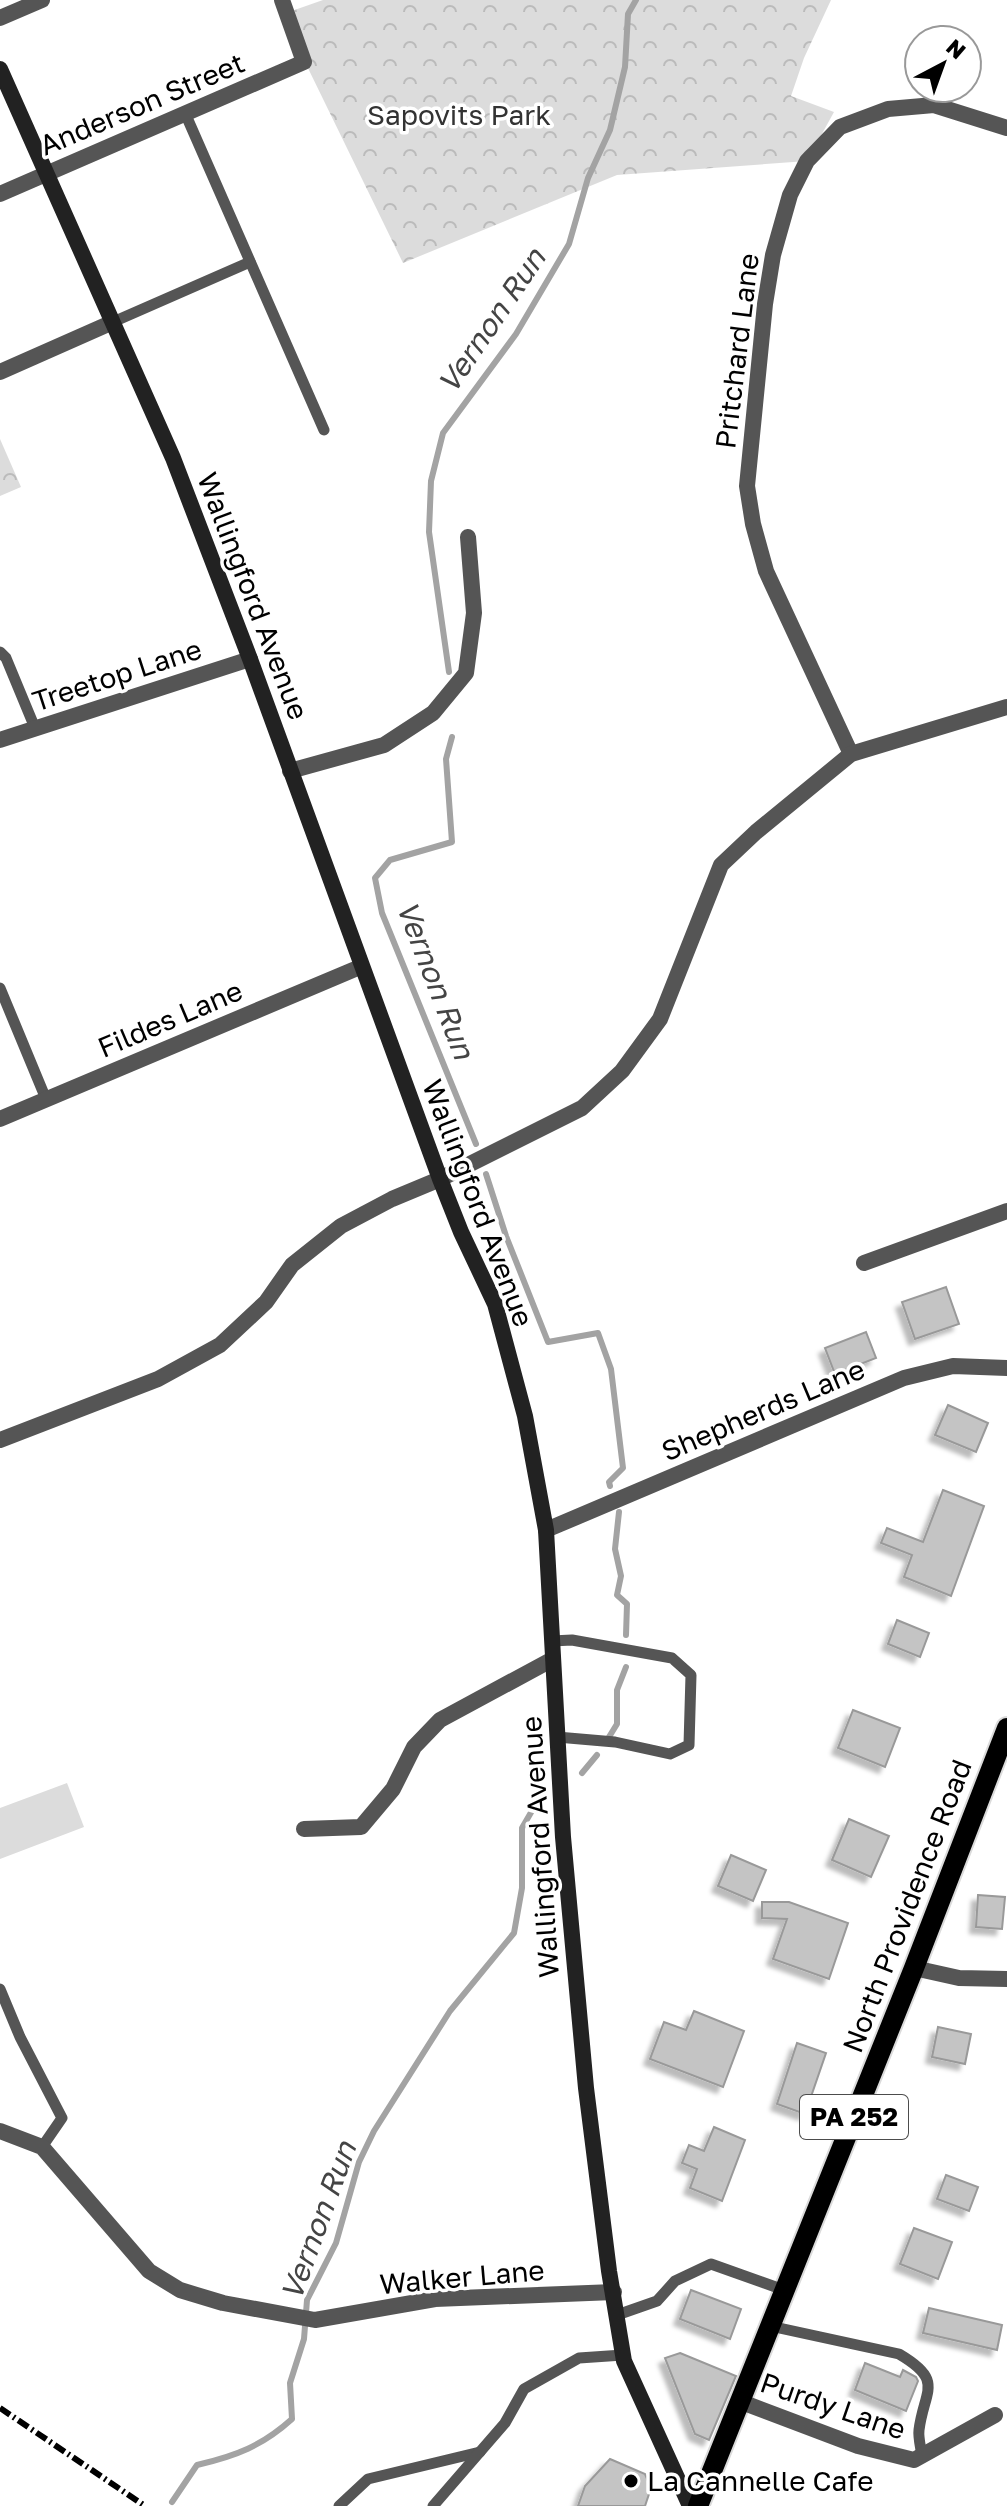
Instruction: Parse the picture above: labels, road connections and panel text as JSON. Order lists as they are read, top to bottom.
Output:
{
  "streets": {
    "main road": ["North Providence Road", "PA 252"],
    "street": [
      "Anderson Street",
      "Pritchard Lane",
      "Wallingford Avenue",
      "Treetop Lane",
      "Fildes Lane",
      "Shepherds Lane",
      "Walker Lane",
      "Purdy Lane"
    ]
  },
  "crossings": [
    ["Anderson Street", "Wallingford Avenue"],
    ["Wallingford Avenue", "Treetop Lane"],
    ["Wallingford Avenue", "Fildes Lane"],
    ["Wallingford Avenue", "Shepherds Lane"],
    ["Wallingford Avenue", "Walker Lane"],
    ["North Providence Road", "Purdy Lane"]
  ],
  "water": ["Vernon Run"],
  "parks": ["Sapovits Park"],
  "places": ["La Cannelle Cafe"],
  "north": "top right"
}
